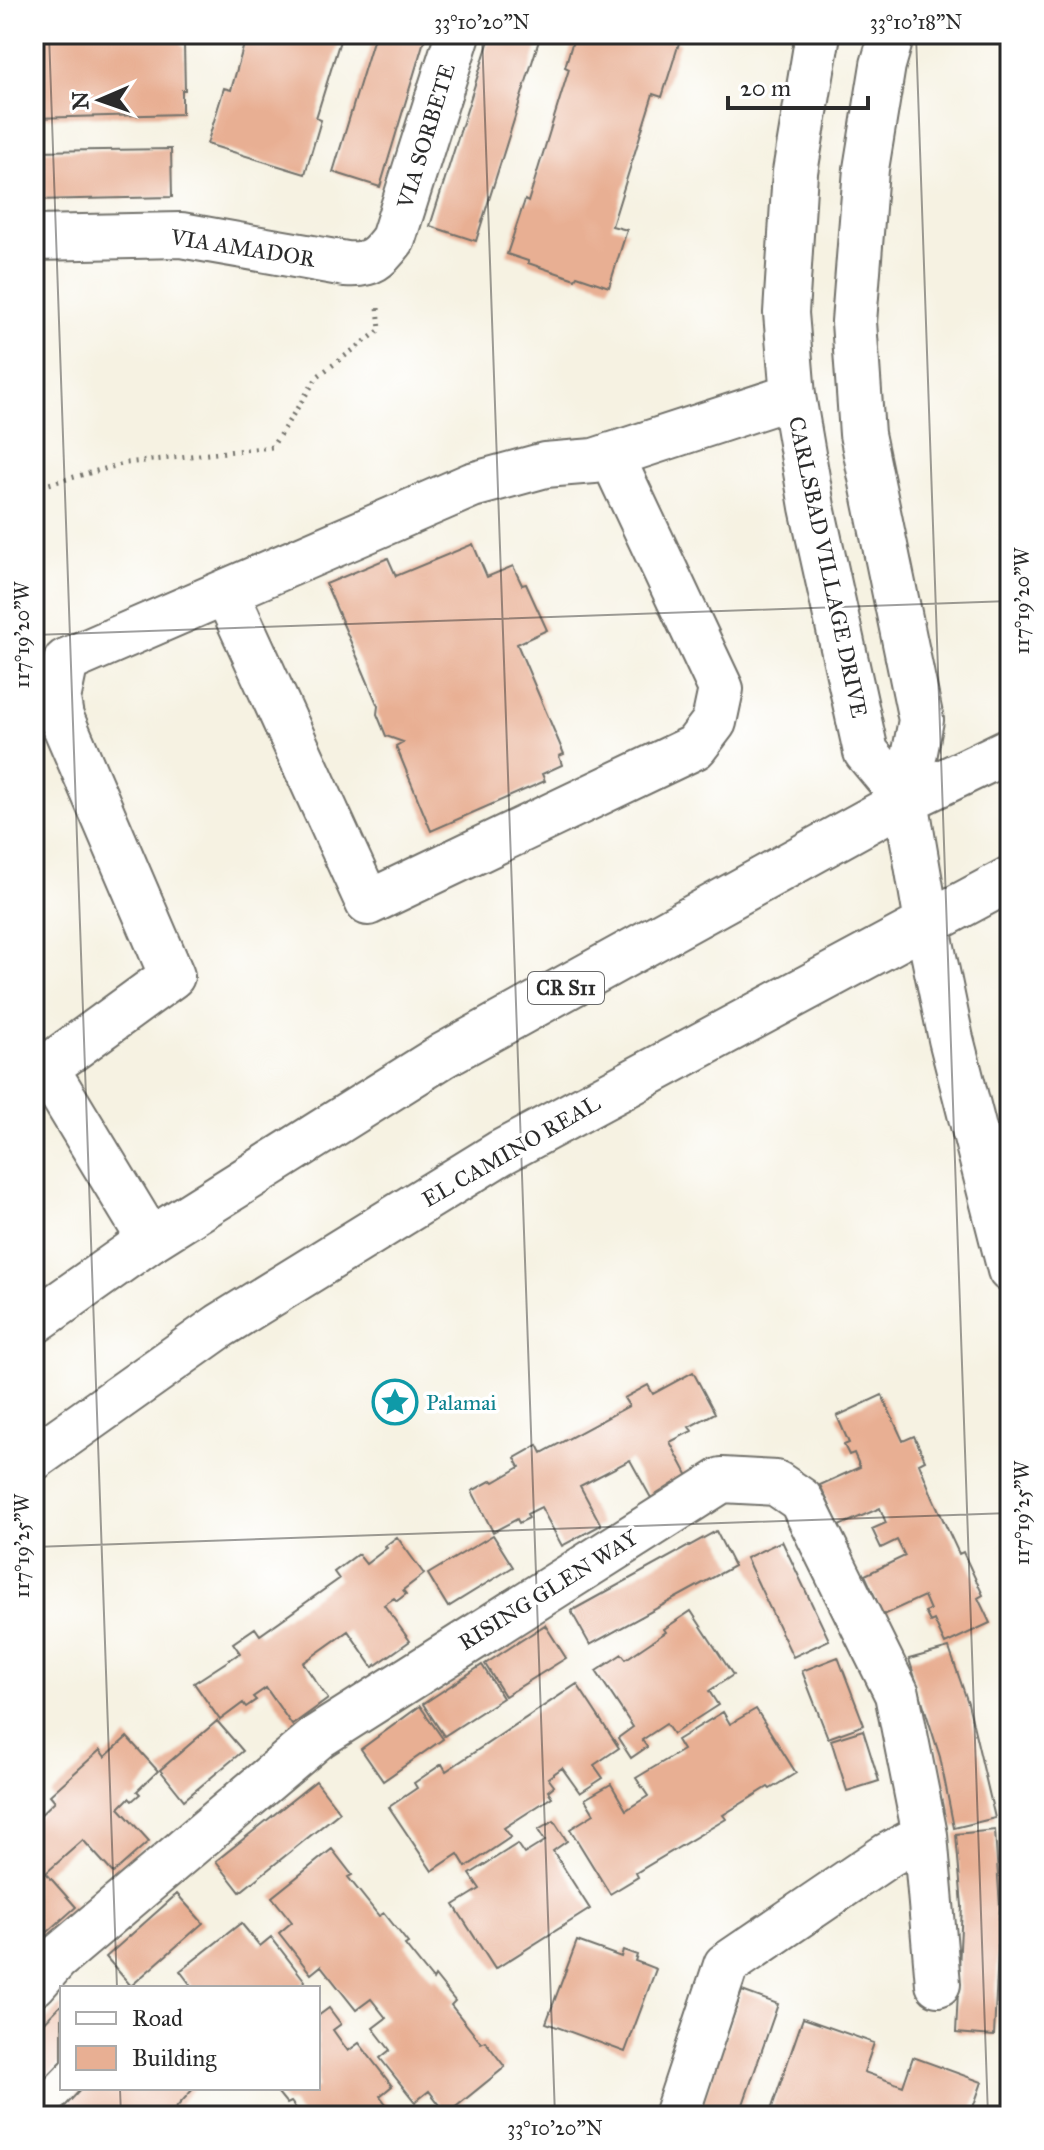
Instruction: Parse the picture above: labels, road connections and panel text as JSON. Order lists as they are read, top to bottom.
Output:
{
  "streets": {
    "main road": [
      "VIA SORBETE",
      "VIA AMADOR",
      "CARLSBAD VILLAGE DRIVE",
      "CR S11",
      "EL CAMINO REAL",
      "RISING GLEN WAY"
    ]
  },
  "crossings": [
    ["VIA SORBETE", "VIA AMADOR"],
    ["CARLSBAD VILLAGE DRIVE", "CR S11"]
  ],
  "places": {
    "place": ["Palamai"]
  },
  "legend": ["Road", "Building"],
  "scale_bar": "20 m",
  "north": "left",
  "coordinates": [
    "33°10'20\"N",
    "33°10'18\"N",
    "117°19'20\"W",
    "117°19'25\"W"
  ]
}
